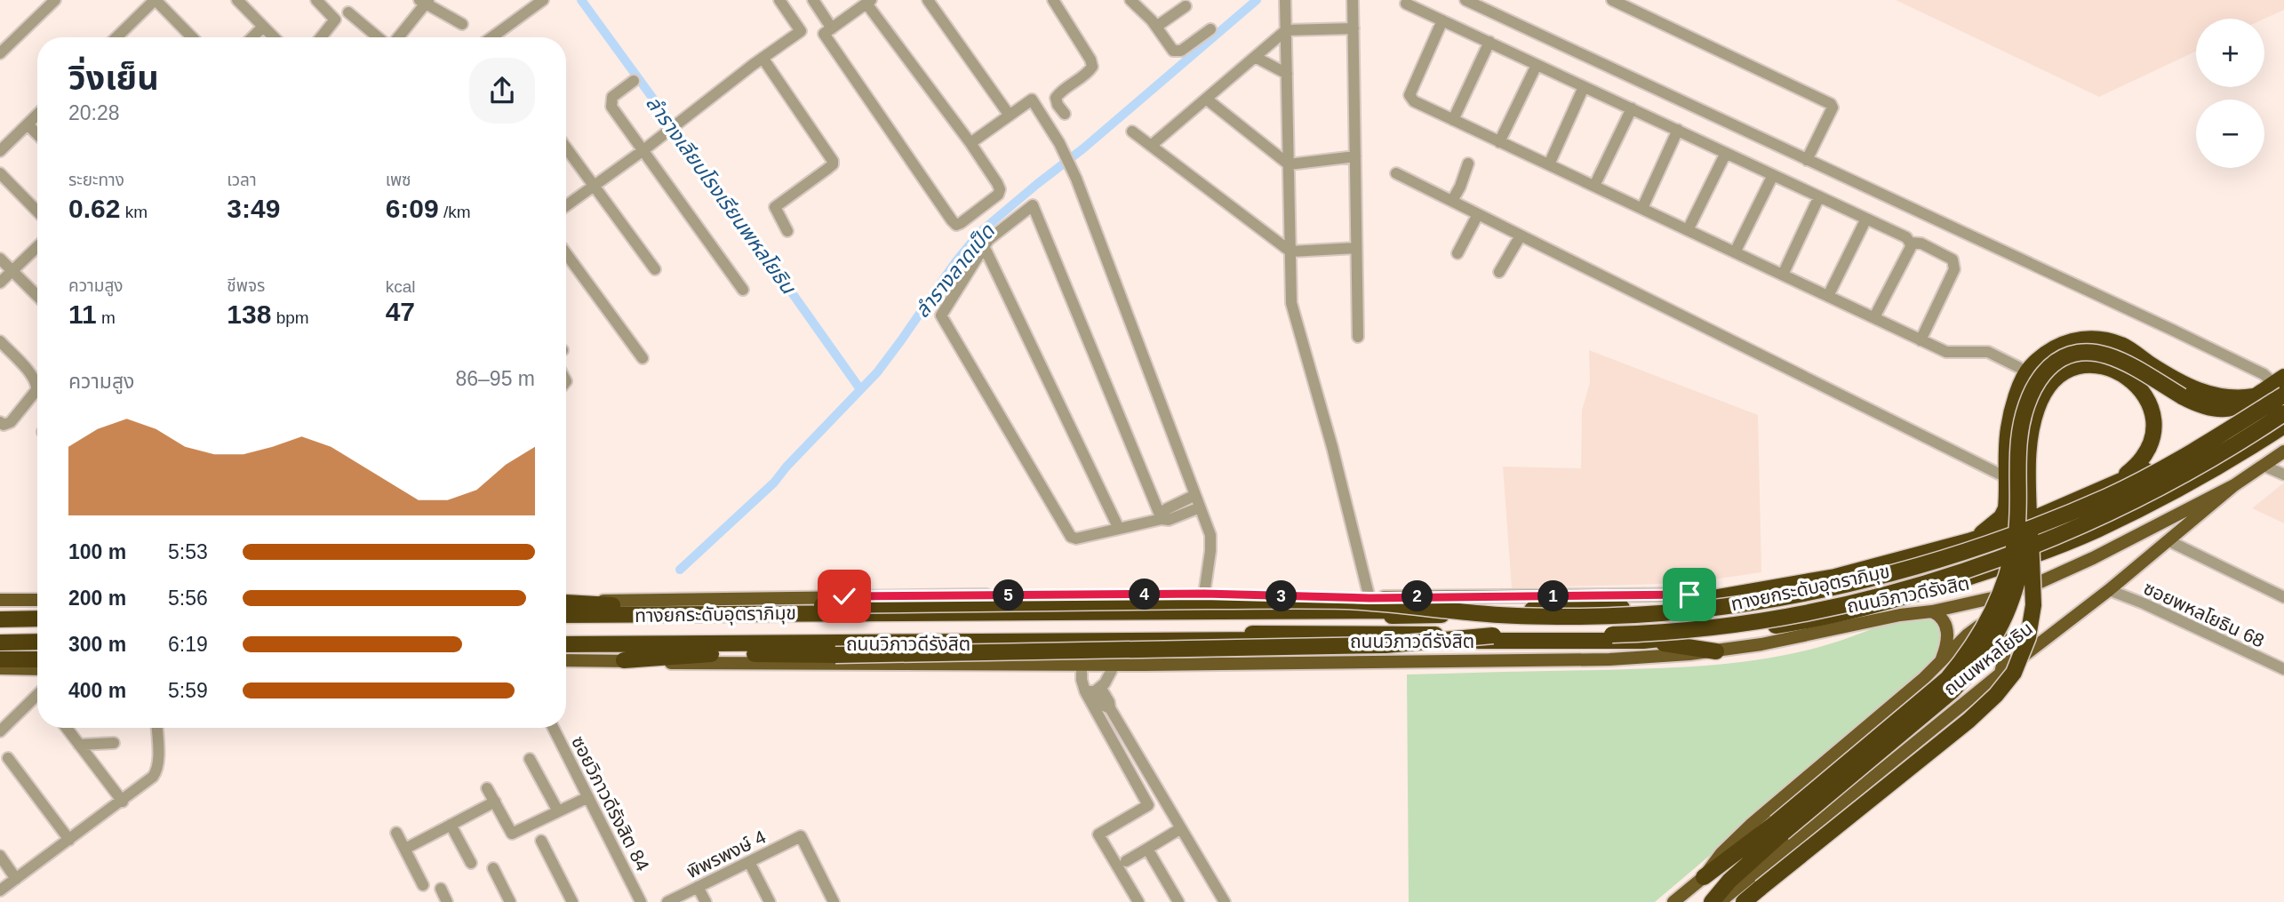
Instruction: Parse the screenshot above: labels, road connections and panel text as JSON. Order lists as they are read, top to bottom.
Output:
{
  "streets": {
    "highway": ["ทางยกระดับอุตราภิมุข", "ถนนวิภาวดีรังสิต"],
    "main road": ["ถนนพหลโยธิน"],
    "street": ["ซอยพหลโยธิน 68", "ซอยวิภาวดีรังสิต 84", "พิพรพงษ์ 4"]
  },
  "crossings": [
    ["ถนนวิภาวดีรังสิต", "ถนนพหลโยธิน"],
    ["ซอยพหลโยธิน 68", "ถนนพหลโยธิน"]
  ],
  "water": ["ลำรางเลียบโรงเรียนพหลโยธิน", "ลำรางลาดเป็ด"],
  "page": {
    "map_buttons": ["+", "−"],
    "heading": ["วิ่งเย็น", "20:28"],
    "stats": [
      ["ระยะทาง", "0.62 km"],
      ["เวลา", "3:49"],
      ["เพซ", "6:09 /km"],
      ["ความสูง", "11 m"],
      ["ชีพจร", "138 bpm"],
      ["kcal", "47"]
    ],
    "chart": ["ความสูง", "86–95 m"],
    "list": [
      {
        "name": "100 m",
        "note": "5:53"
      },
      {
        "name": "200 m",
        "note": "5:56"
      },
      {
        "name": "300 m",
        "note": "6:19"
      },
      {
        "name": "400 m",
        "note": "5:59"
      }
    ],
    "pins": [
      "4",
      "5",
      "1",
      "2",
      "3"
    ]
  }
}
